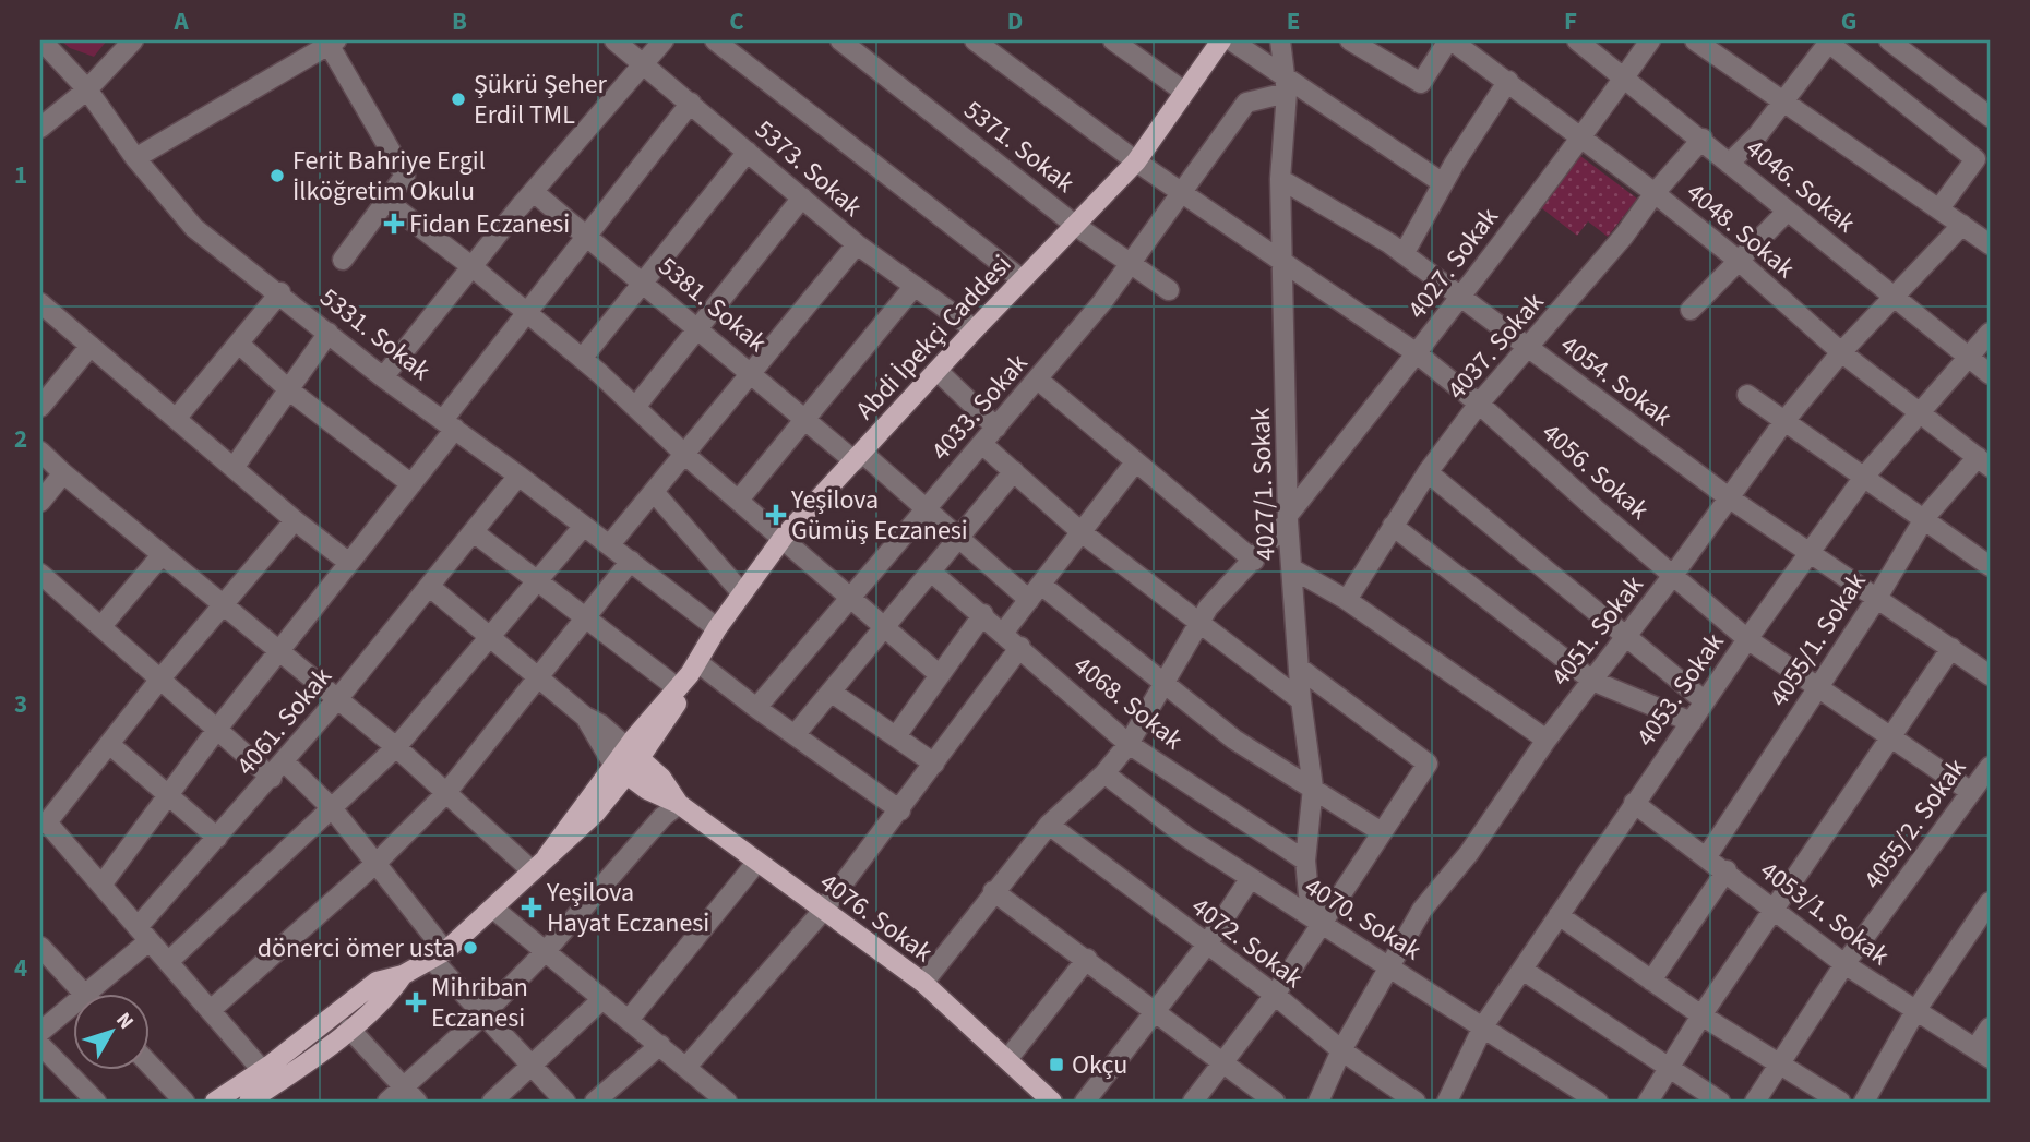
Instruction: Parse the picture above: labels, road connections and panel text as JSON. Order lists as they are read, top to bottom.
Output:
{
  "streets": {
    "main road": ["Abdi İpekçi Caddesi", "4076. Sokak"],
    "street": [
      "5371. Sokak",
      "5373. Sokak",
      "4046. Sokak",
      "4048. Sokak",
      "4027. Sokak",
      "5381. Sokak",
      "5331. Sokak",
      "4037. Sokak",
      "4054. Sokak",
      "4033. Sokak",
      "4056. Sokak",
      "4027/1. Sokak",
      "4051. Sokak",
      "4055/1. Sokak",
      "4053. Sokak",
      "4068. Sokak",
      "4061. Sokak",
      "4055/2. Sokak",
      "4053/1. Sokak",
      "4070. Sokak",
      "4072. Sokak"
    ]
  },
  "crossings": [
    ["5371. Sokak", "Abdi İpekçi Caddesi"],
    ["5371. Sokak", "4033. Sokak"],
    ["5373. Sokak", "Abdi İpekçi Caddesi"],
    ["4046. Sokak", "4027. Sokak"],
    ["4046. Sokak", "4037. Sokak"],
    ["4046. Sokak", "4051. Sokak"],
    ["4046. Sokak", "4053. Sokak"],
    ["4048. Sokak", "4027. Sokak"],
    ["4048. Sokak", "4037. Sokak"],
    ["4048. Sokak", "4051. Sokak"],
    ["4048. Sokak", "4055/1. Sokak"],
    ["4048. Sokak", "4053. Sokak"],
    ["4027. Sokak", "5381. Sokak"],
    ["4027. Sokak", "4054. Sokak"],
    ["4027. Sokak", "4056. Sokak"],
    ["4027. Sokak", "4027/1. Sokak"],
    ["4027. Sokak", "4068. Sokak"],
    ["4027. Sokak", "4076. Sokak"],
    ["4027. Sokak", "4070. Sokak"],
    ["4027. Sokak", "4072. Sokak"],
    ["5381. Sokak", "Abdi İpekçi Caddesi"],
    ["5381. Sokak", "4033. Sokak"],
    ["5381. Sokak", "4027/1. Sokak"],
    ["5331. Sokak", "Abdi İpekçi Caddesi"],
    ["5331. Sokak", "4061. Sokak"],
    ["Abdi İpekçi Caddesi", "4056. Sokak"],
    ["Abdi İpekçi Caddesi", "4076. Sokak"],
    ["4037. Sokak", "4054. Sokak"],
    ["4037. Sokak", "4056. Sokak"],
    ["4054. Sokak", "4027/1. Sokak"],
    ["4054. Sokak", "4051. Sokak"],
    ["4054. Sokak", "4055/1. Sokak"],
    ["4054. Sokak", "4053. Sokak"],
    ["4033. Sokak", "4056. Sokak"],
    ["4033. Sokak", "4027/1. Sokak"],
    ["4056. Sokak", "4027/1. Sokak"],
    ["4056. Sokak", "4051. Sokak"],
    ["4056. Sokak", "4055/1. Sokak"],
    ["4056. Sokak", "4053. Sokak"],
    ["4056. Sokak", "4055/2. Sokak"],
    ["4027/1. Sokak", "4068. Sokak"],
    ["4027/1. Sokak", "4070. Sokak"],
    ["4051. Sokak", "4070. Sokak"],
    ["4051. Sokak", "4072. Sokak"],
    ["4055/1. Sokak", "4053/1. Sokak"],
    ["4053. Sokak", "4053/1. Sokak"],
    ["4053. Sokak", "4070. Sokak"],
    ["4055/2. Sokak", "4053/1. Sokak"]
  ],
  "places": {
    "other": ["Şükrü Şeher Erdil TML", "Ferit Bahriye Ergil İlköğretim Okulu", "dönerci ömer usta"],
    "health": [
      "Fidan Eczanesi",
      "Yeşilova Gümüş Eczanesi",
      "Yeşilova Hayat Eczanesi",
      "Mihriban Eczanesi"
    ],
    "transit": ["Okçu"]
  },
  "north": "top right",
  "grid": {
    "columns": [
      "A",
      "B",
      "C",
      "D",
      "E",
      "F",
      "G"
    ],
    "rows": [
      "1",
      "2",
      "3",
      "4"
    ]
  }
}
